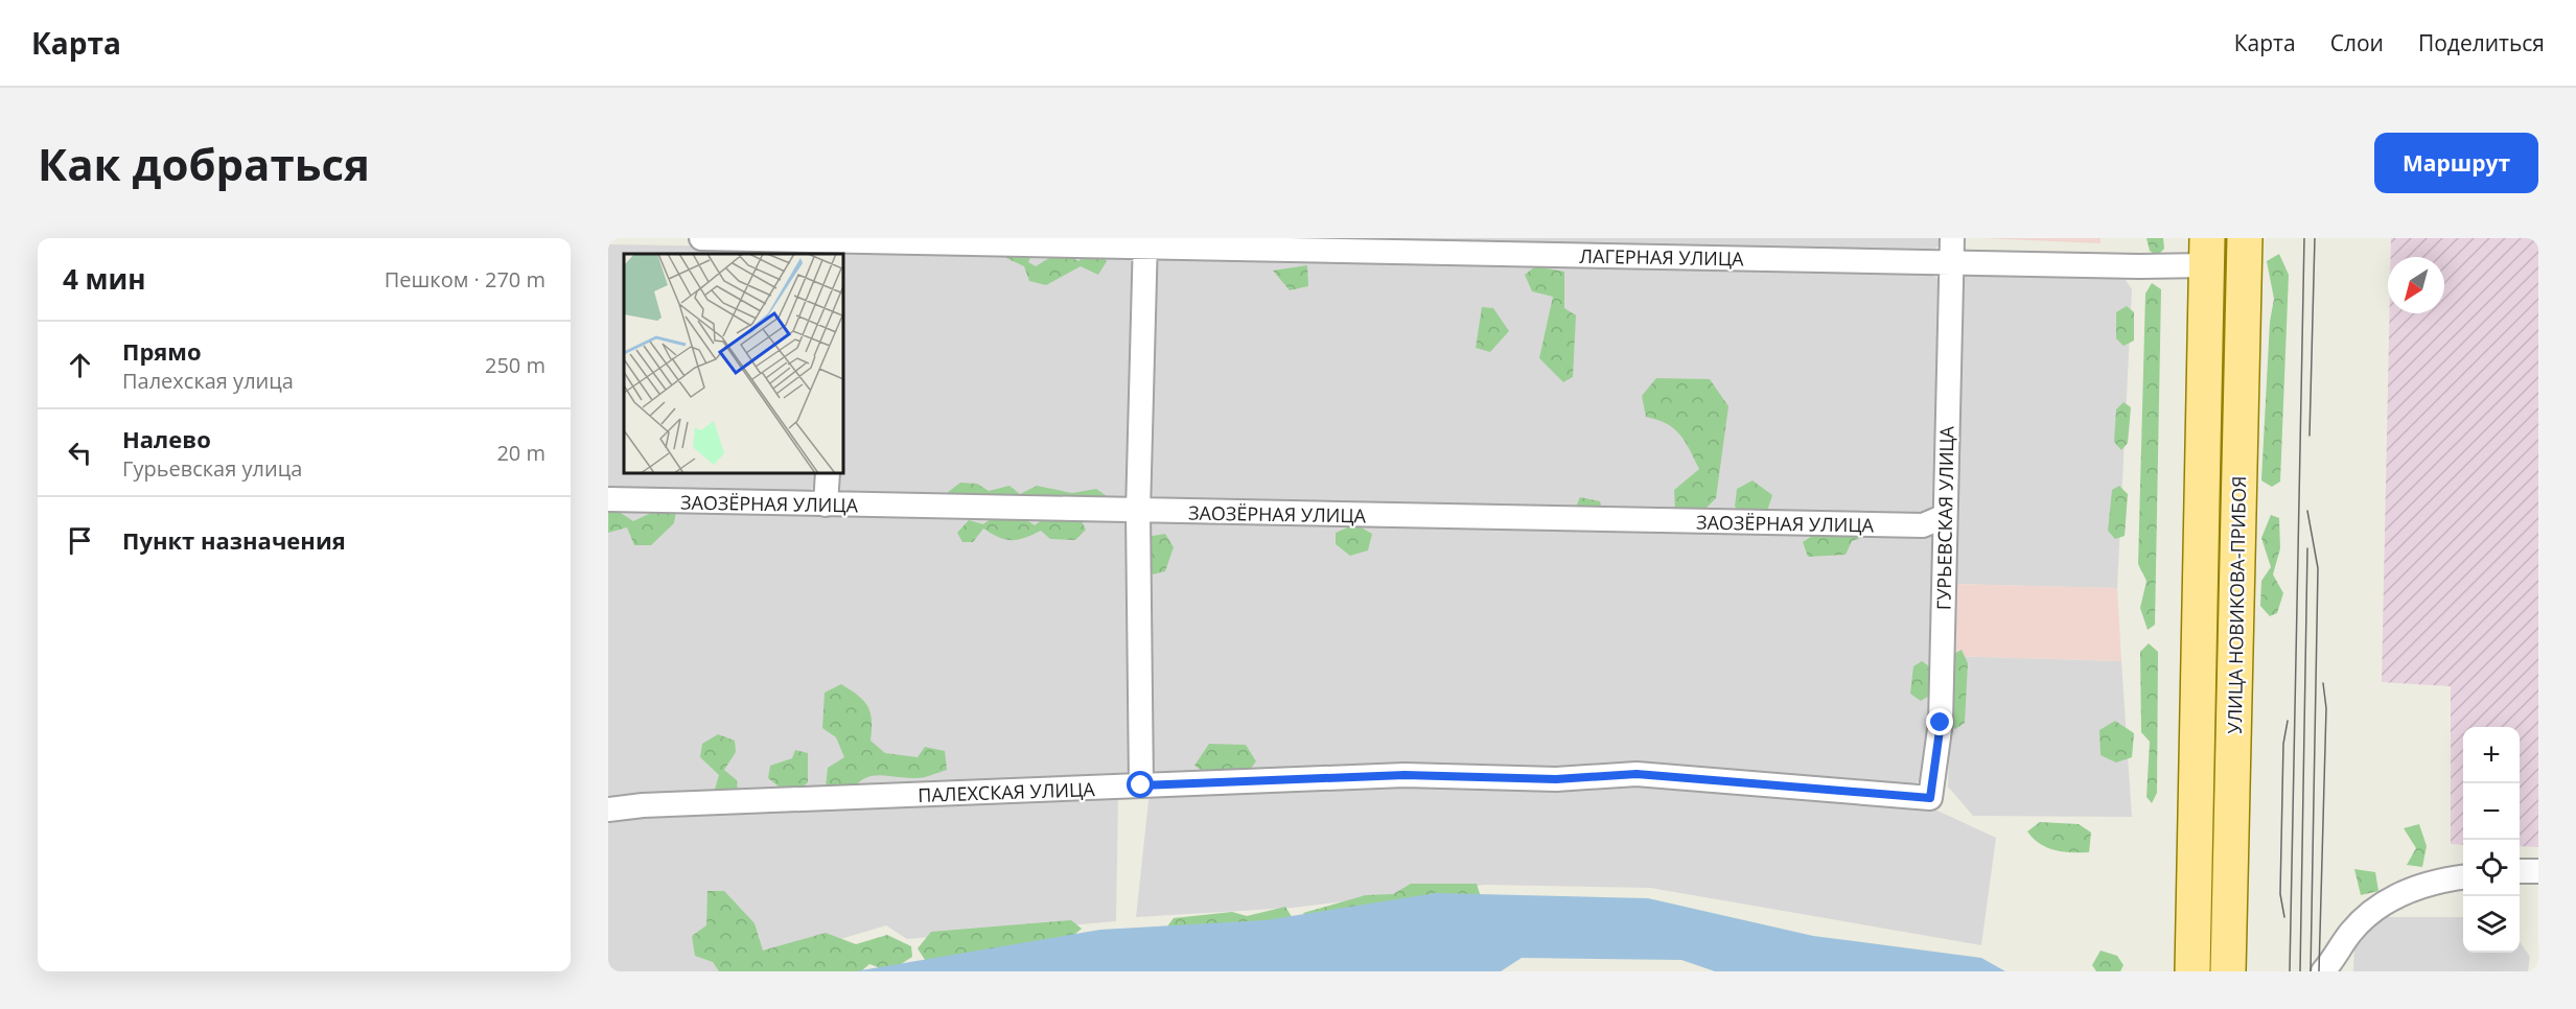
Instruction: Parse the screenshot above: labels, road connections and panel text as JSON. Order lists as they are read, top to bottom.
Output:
{
  "streets": {
    "main road": ["УЛИЦА НОВИКОВА-ПРИБОЯ"],
    "street": [
      "ЛАГЕРНАЯ УЛИЦА",
      "ЗАОЗЁРНАЯ УЛИЦА",
      "ГУРЬЕВСКАЯ УЛИЦА",
      "ПАЛЕХСКАЯ УЛИЦА"
    ]
  },
  "crossings": [
    ["ЛАГЕРНАЯ УЛИЦА", "ГУРЬЕВСКАЯ УЛИЦА"],
    ["ЛАГЕРНАЯ УЛИЦА", "УЛИЦА НОВИКОВА-ПРИБОЯ"],
    ["ЗАОЗЁРНАЯ УЛИЦА", "ГУРЬЕВСКАЯ УЛИЦА"],
    ["ГУРЬЕВСКАЯ УЛИЦА", "ПАЛЕХСКАЯ УЛИЦА"]
  ],
  "north": "bottom left",
  "page": {
    "header": "Карта",
    "nav": ["Карта", "Слои", "Поделиться"],
    "buttons": "Маршрут",
    "title": "Как добраться",
    "heading": ["4 мин", "Пешком · 270 m"],
    "list": [
      ["Прямо", "Палехская улица", "250 m"],
      ["Налево", "Гурьевская улица", "20 m"],
      "Пункт назначения"
    ],
    "map_buttons": ["+", "−"]
  }
}
